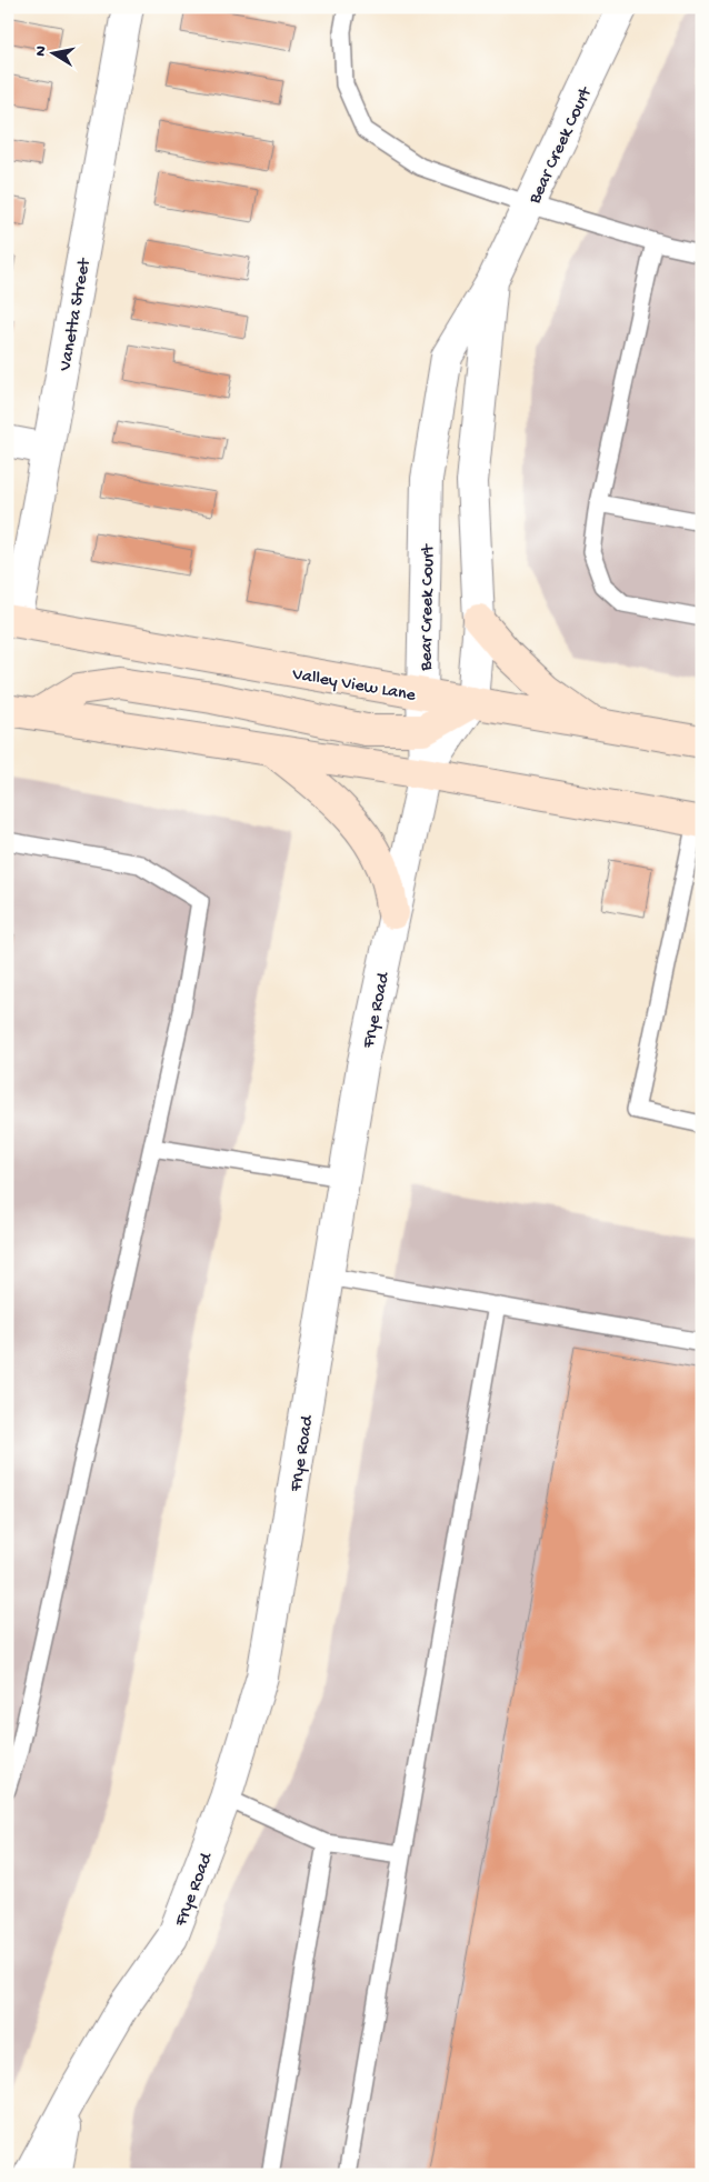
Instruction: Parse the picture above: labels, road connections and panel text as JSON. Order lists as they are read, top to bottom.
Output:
{
  "streets": {
    "main road": ["Valley View Lane"],
    "street": ["Bear Creek Court", "Vanetta Street", "Frye Road"]
  },
  "crossings": [
    ["Bear Creek Court", "Valley View Lane"],
    ["Bear Creek Court", "Frye Road"],
    ["Vanetta Street", "Valley View Lane"]
  ],
  "north": "left"
}
